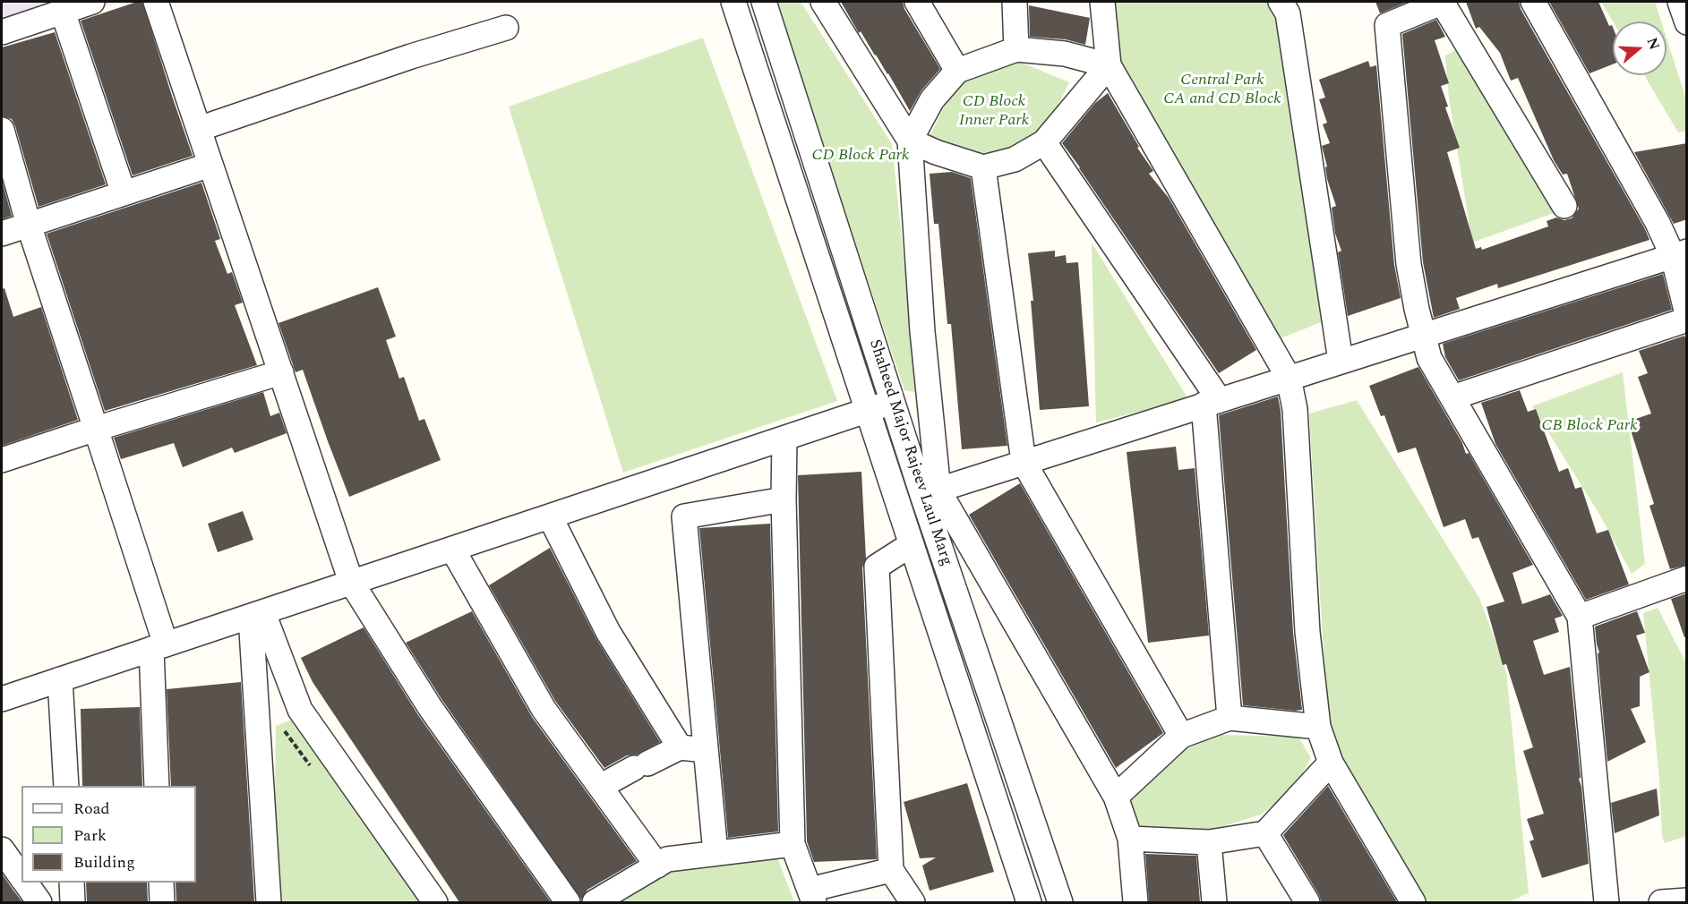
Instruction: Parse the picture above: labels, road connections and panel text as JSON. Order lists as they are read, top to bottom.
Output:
{
  "streets": {
    "street": ["Shaheed Major Rajeev Laul Marg"]
  },
  "parks": [
    "Central Park CA and CD Block",
    "CD Block Inner Park",
    "CD Block Park",
    "CB Block Park"
  ],
  "legend": ["Road", "Park", "Building"],
  "north": "right"
}
